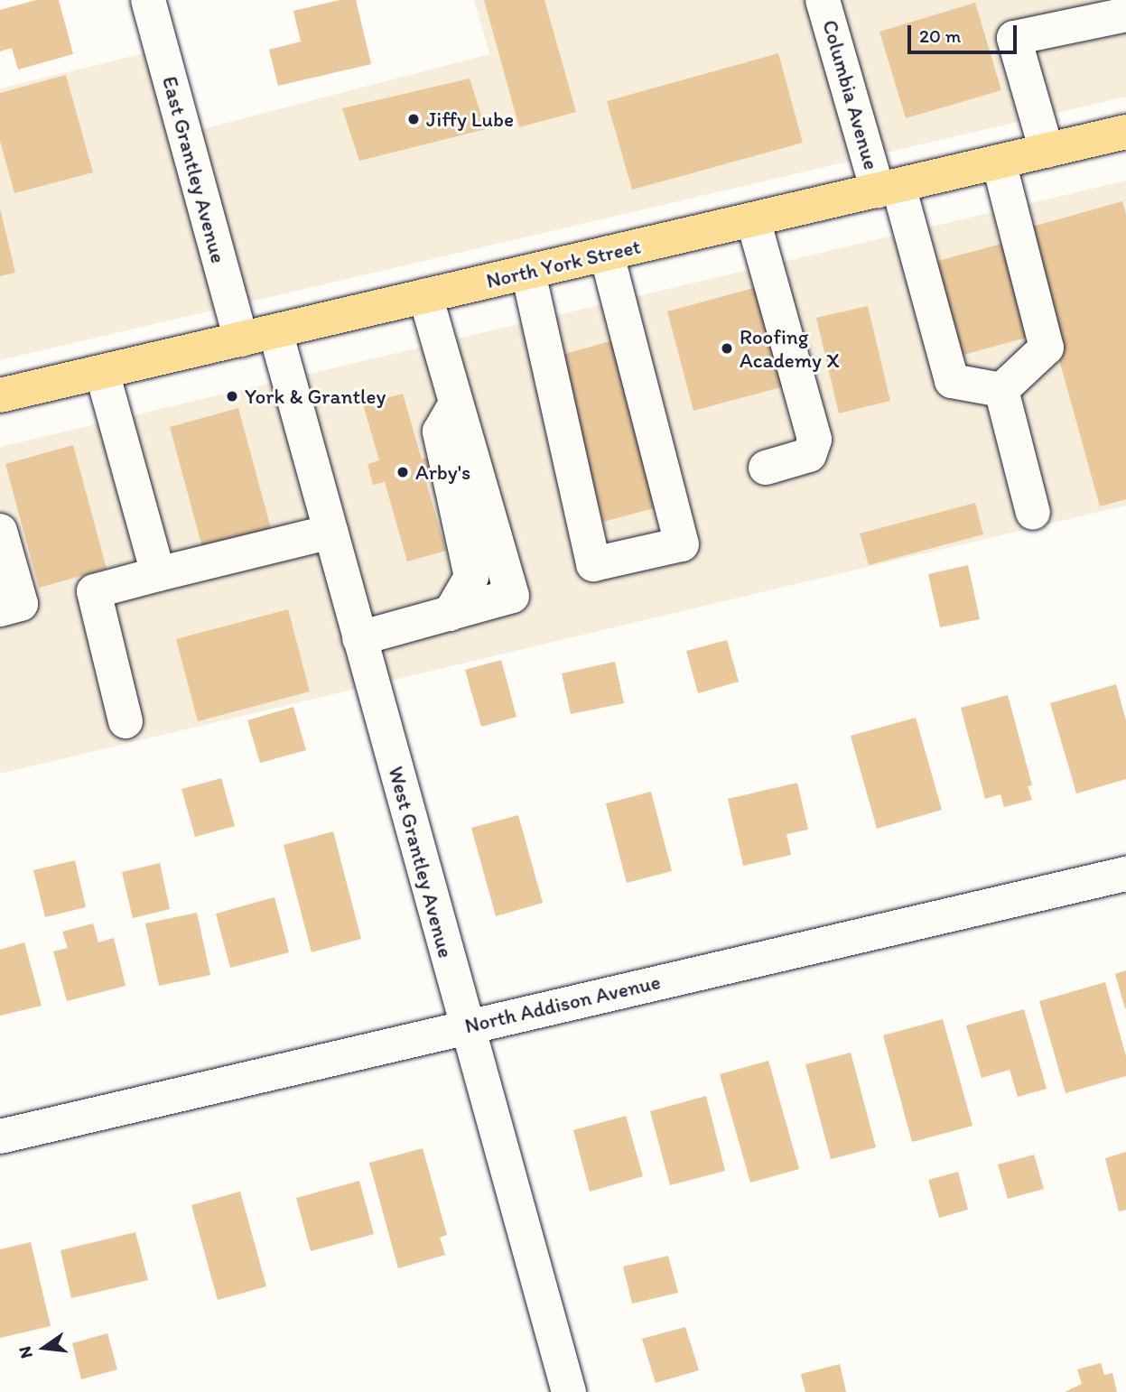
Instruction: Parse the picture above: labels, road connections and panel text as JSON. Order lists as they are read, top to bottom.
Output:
{
  "streets": {
    "main road": ["North York Street"],
    "street": [
      "Columbia Avenue",
      "East Grantley Avenue",
      "West Grantley Avenue",
      "North Addison Avenue"
    ]
  },
  "crossings": [
    ["Columbia Avenue", "North York Street"],
    ["East Grantley Avenue", "North York Street"],
    ["North York Street", "West Grantley Avenue"],
    ["West Grantley Avenue", "North Addison Avenue"]
  ],
  "places": [
    "Jiffy Lube",
    "Roofing Academy X",
    "York & Grantley",
    "Arby's"
  ],
  "scale_bar": "20 m",
  "north": "left"
}
